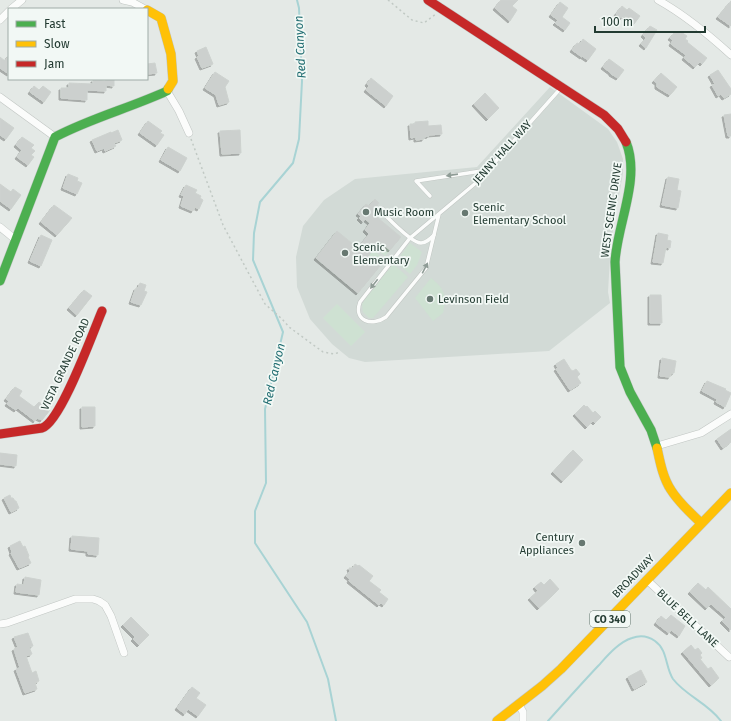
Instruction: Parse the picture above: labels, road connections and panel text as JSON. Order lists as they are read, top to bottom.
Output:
{
  "streets": {
    "street": [
      "WEST SCENIC DRIVE",
      "VISTA GRANDE ROAD",
      "BROADWAY",
      "BLUE BELL LANE",
      "CO 340"
    ],
    "lane": ["JENNY HALL WAY"]
  },
  "crossings": [
    ["JENNY HALL WAY", "WEST SCENIC DRIVE"],
    ["WEST SCENIC DRIVE", "BROADWAY"],
    ["BROADWAY", "BLUE BELL LANE"]
  ],
  "water": ["Red Canyon"],
  "places": [
    "Music Room",
    "Scenic Elementary School",
    "Scenic Elementary",
    "Levinson Field",
    "Century Appliances"
  ],
  "legend": ["Fast", "Slow", "Jam"],
  "scale_bar": "100 m"
}
